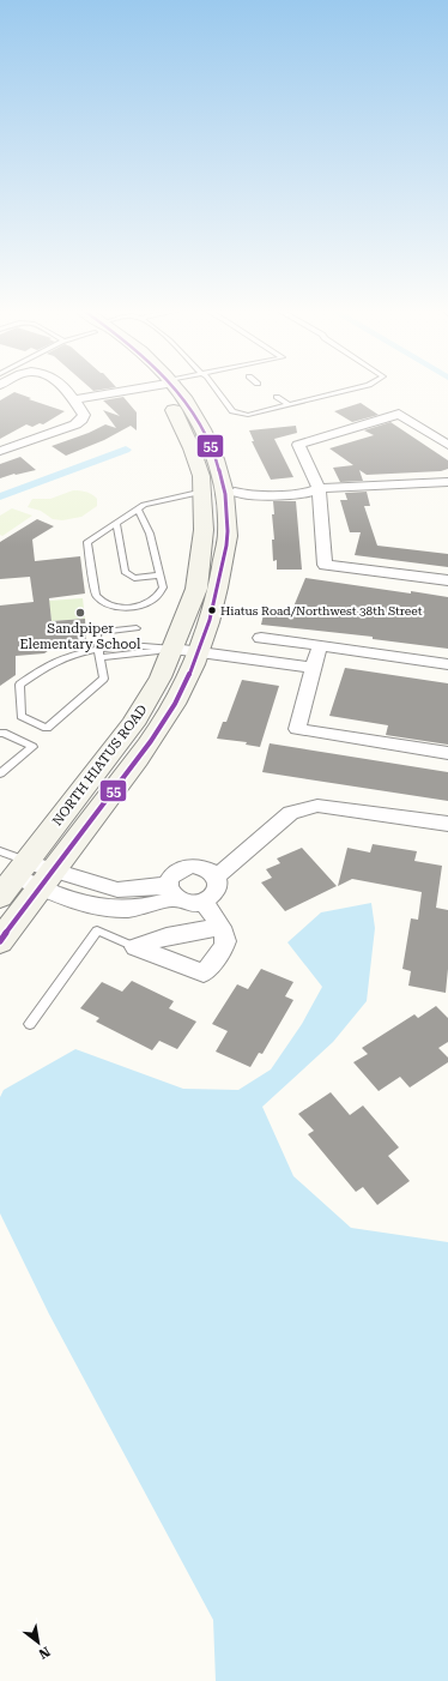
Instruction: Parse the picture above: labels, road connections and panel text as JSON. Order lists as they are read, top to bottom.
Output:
{
  "streets": {
    "main road": ["NORTH HIATUS ROAD"]
  },
  "places": ["Hiatus Road/Northwest 38th Street", "Sandpiper Elementary School"],
  "lines": ["transit line 55"],
  "north": "bottom right"
}
